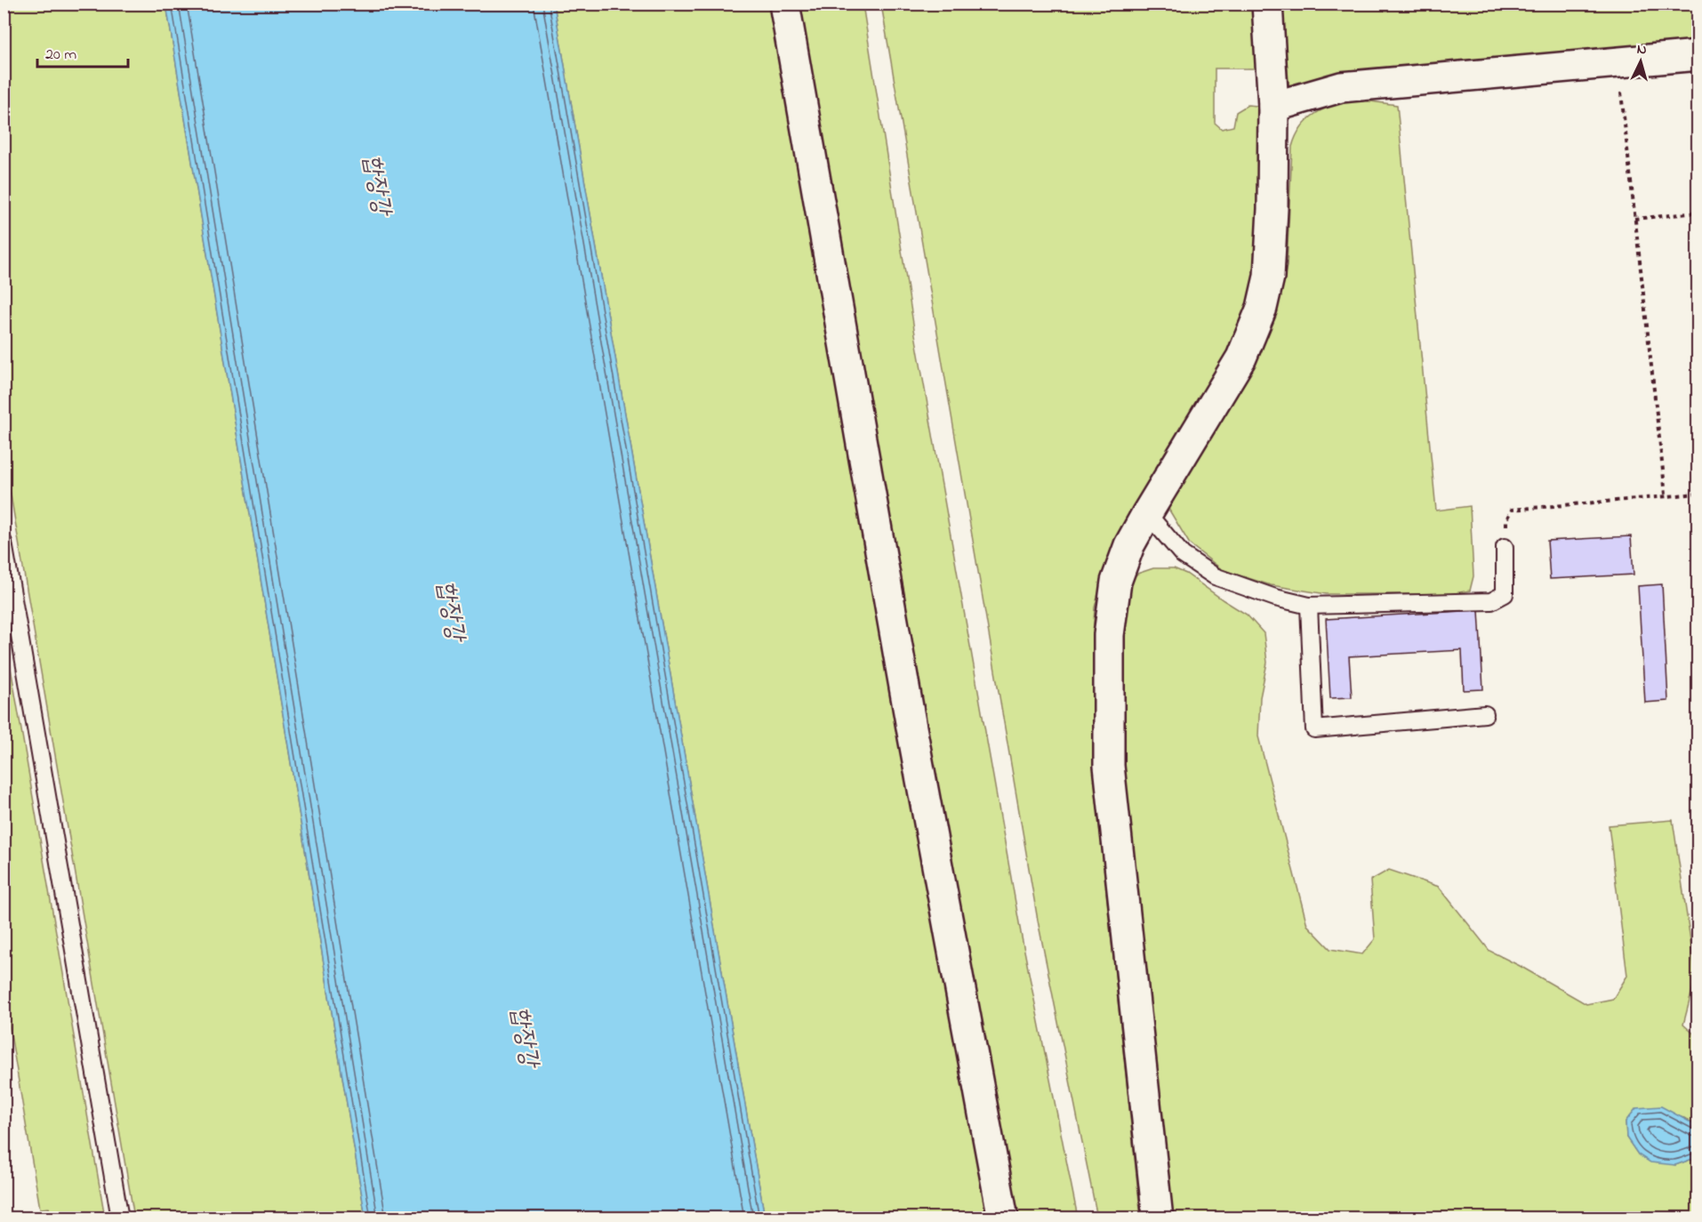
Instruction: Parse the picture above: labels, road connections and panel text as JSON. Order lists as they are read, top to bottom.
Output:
{
  "water": ["합장강"],
  "scale_bar": "20 m",
  "north": "top"
}
